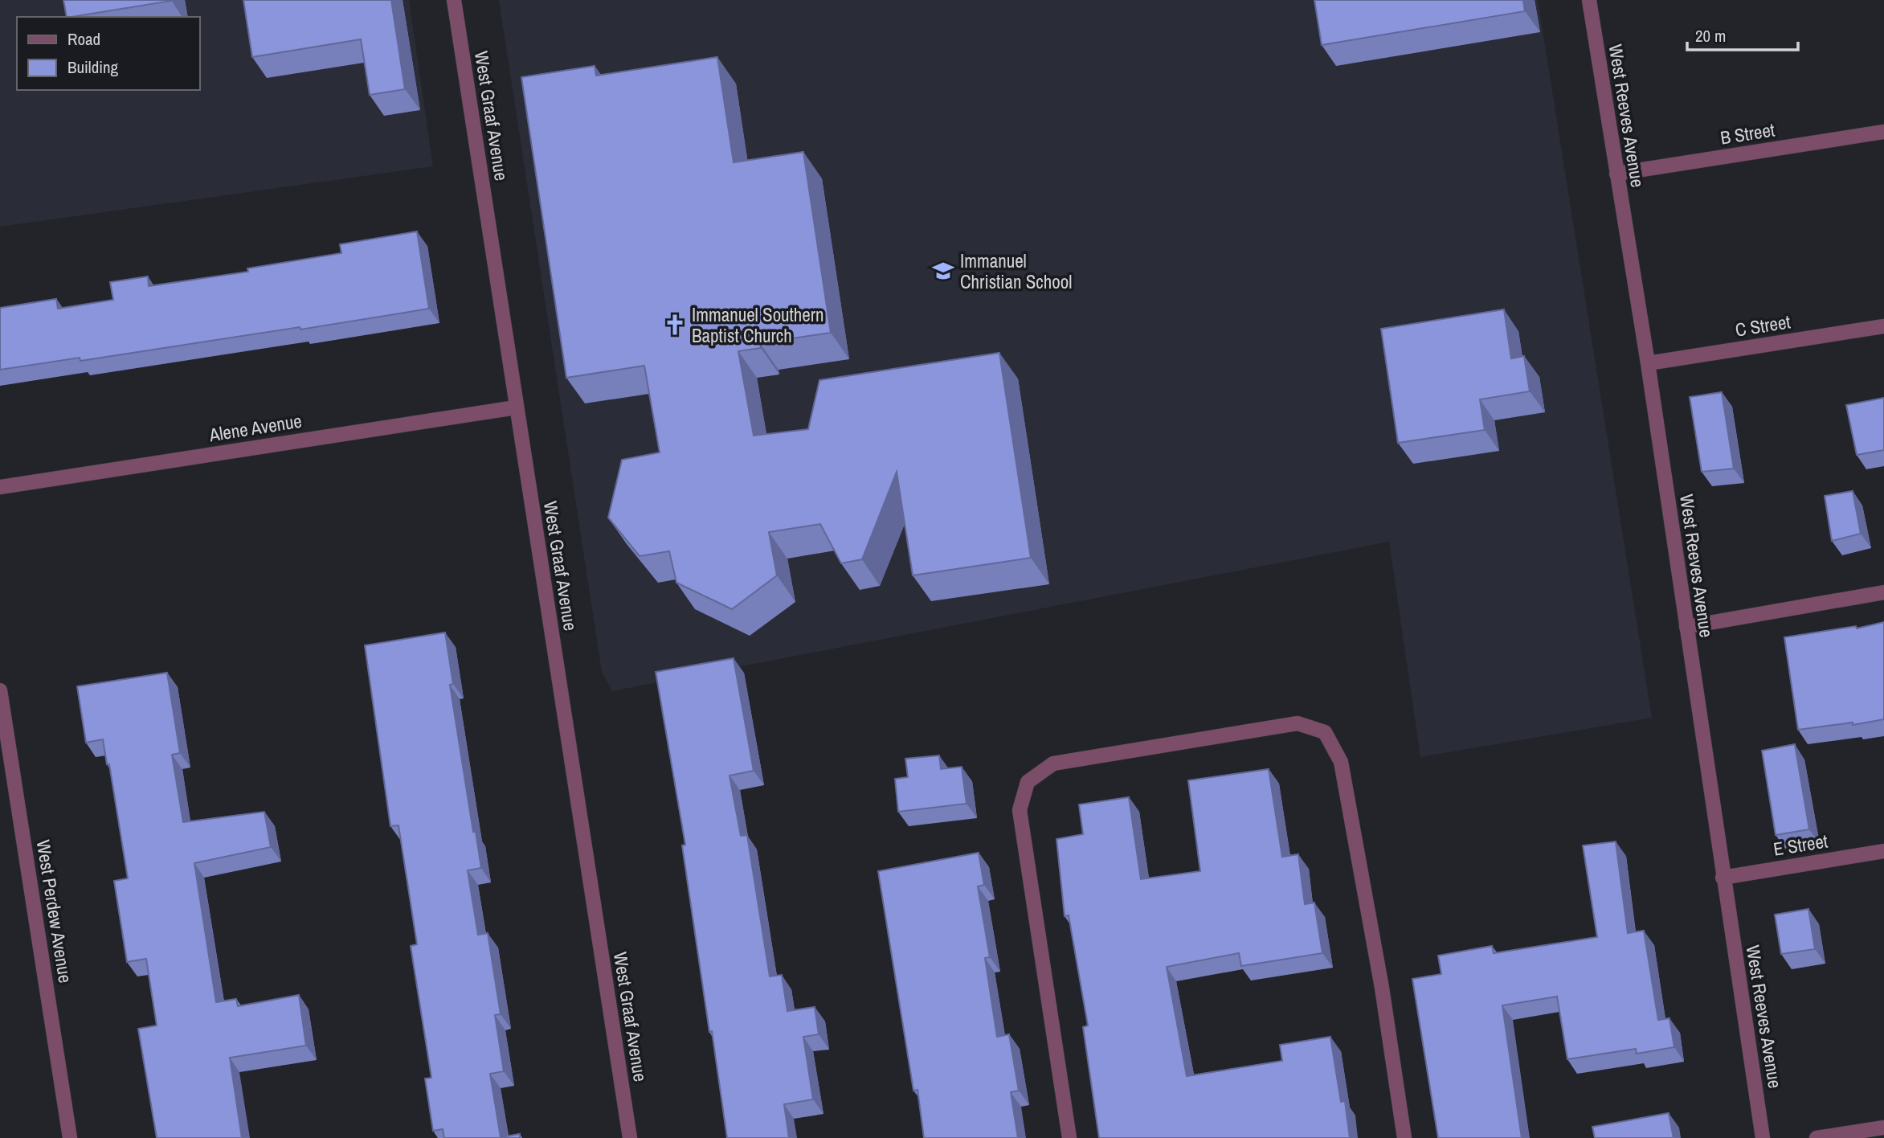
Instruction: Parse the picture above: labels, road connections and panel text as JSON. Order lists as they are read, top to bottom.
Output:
{
  "streets": {
    "street": [
      "West Graaf Avenue",
      "West Reeves Avenue",
      "B Street",
      "C Street",
      "Alene Avenue",
      "E Street",
      "West Perdew Avenue"
    ]
  },
  "crossings": [
    ["West Graaf Avenue", "Alene Avenue"],
    ["West Reeves Avenue", "B Street"],
    ["West Reeves Avenue", "C Street"],
    ["West Reeves Avenue", "E Street"]
  ],
  "places": {
    "school or university": ["Immanuel Christian School"],
    "church": ["Immanuel Southern Baptist Church"]
  },
  "legend": ["Road", "Building"],
  "scale_bar": "20 m"
}
